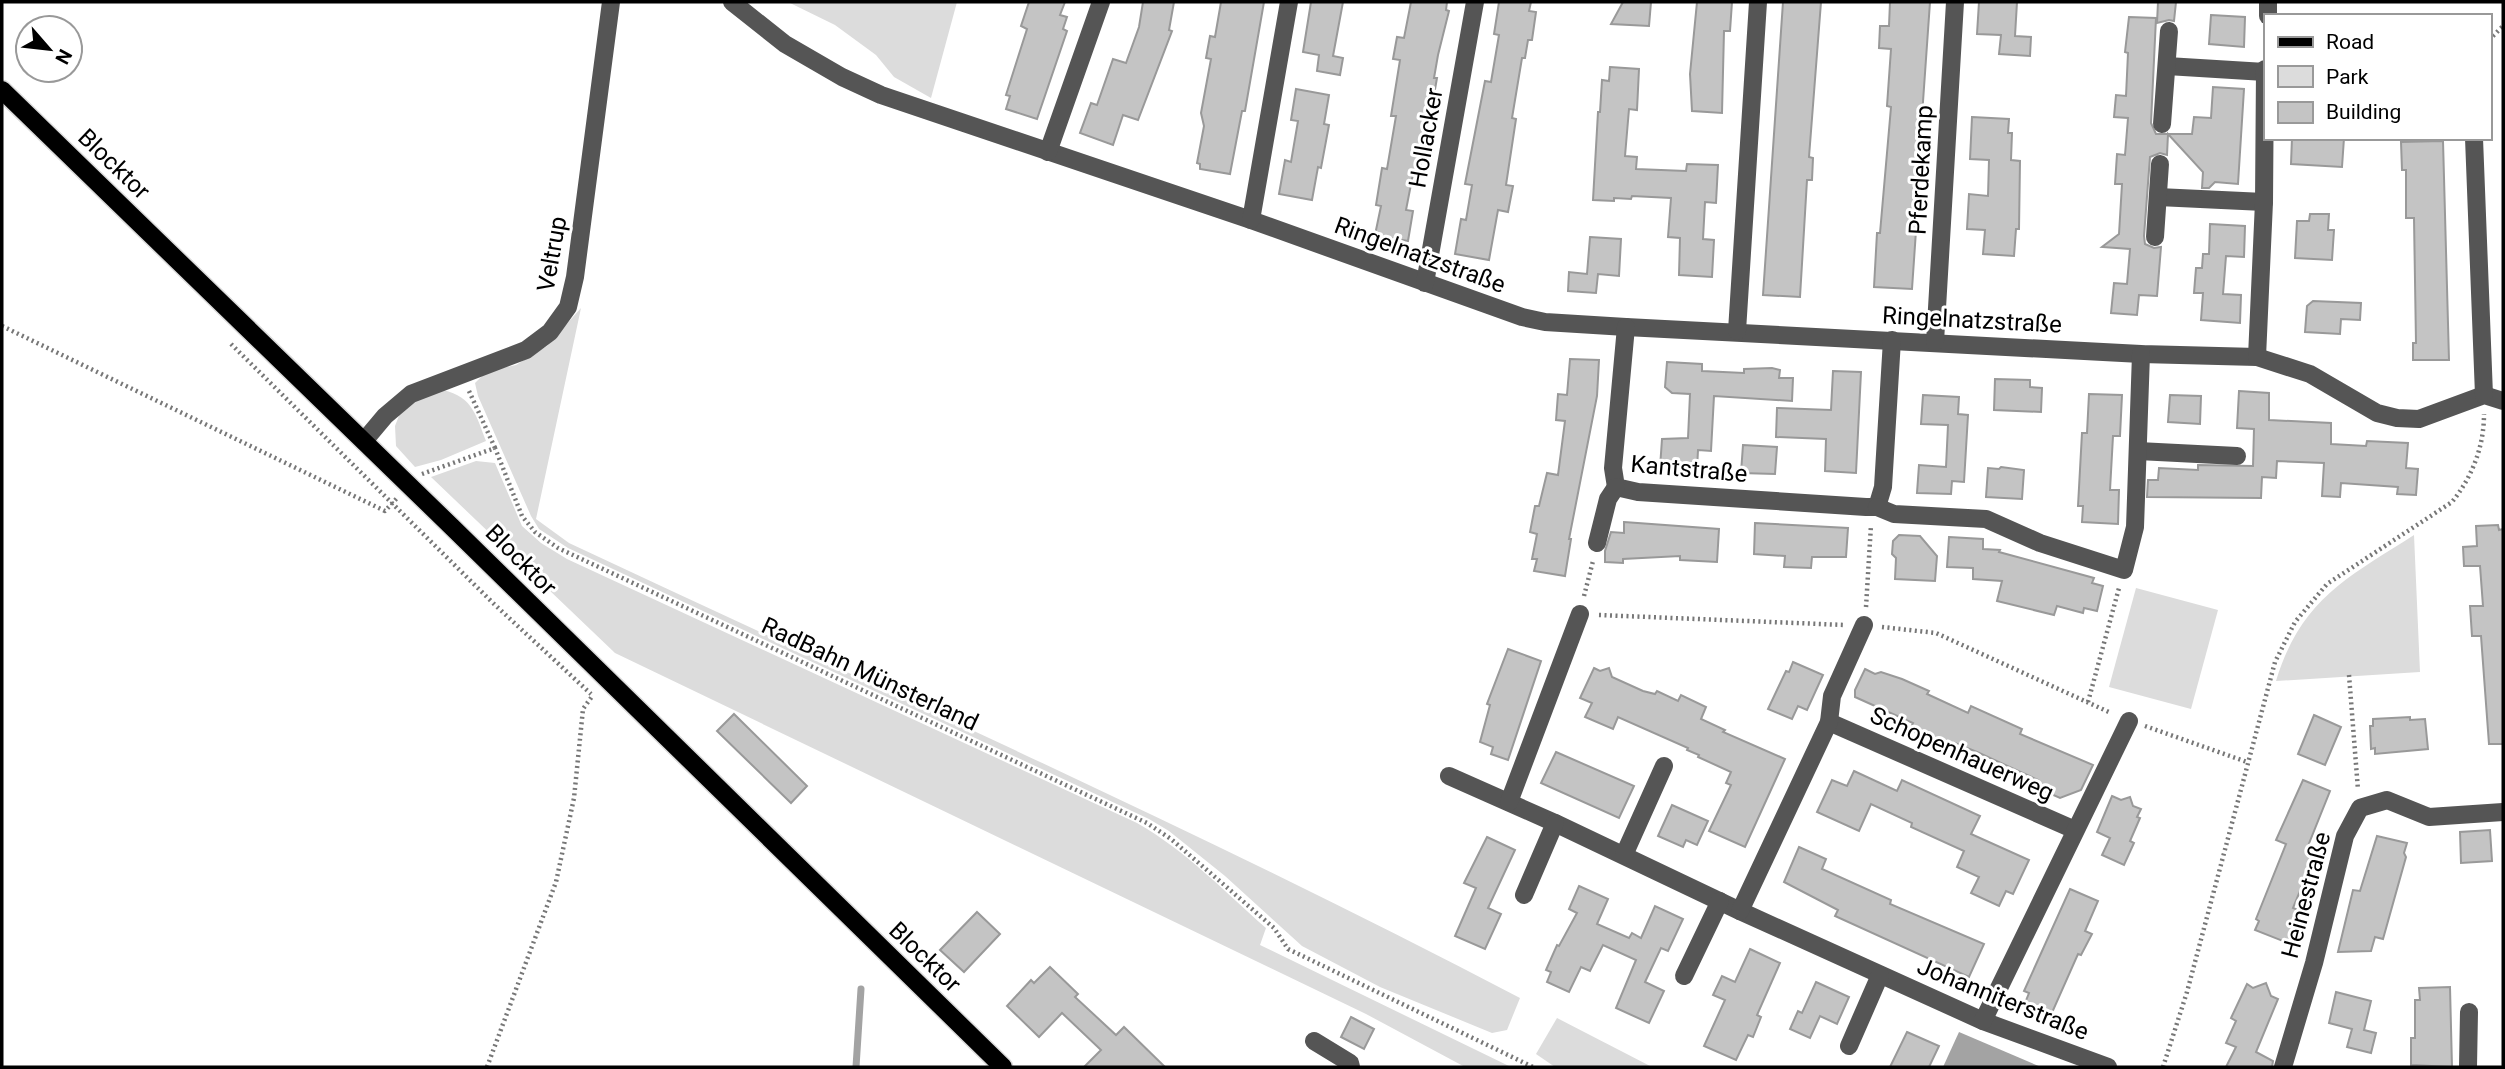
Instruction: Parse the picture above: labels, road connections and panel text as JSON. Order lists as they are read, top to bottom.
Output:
{
  "streets": {
    "main road": ["Blocktor"],
    "street": [
      "Hollacker",
      "Pferdekamp",
      "Veltrup",
      "Ringelnatzstraße",
      "Kantstraße",
      "Schopenhauerweg",
      "Heinestraße",
      "Johanniterstraße"
    ],
    "path": ["RadBahn Münsterland"]
  },
  "crossings": [
    ["Hollacker", "Ringelnatzstraße"],
    ["Blocktor", "Veltrup"],
    ["Pferdekamp", "Ringelnatzstraße"],
    ["Veltrup", "RadBahn Münsterland"],
    ["Ringelnatzstraße", "Kantstraße"],
    ["Schopenhauerweg", "Johanniterstraße"]
  ],
  "legend": ["Road", "Park", "Building"],
  "north": "bottom right"
}
